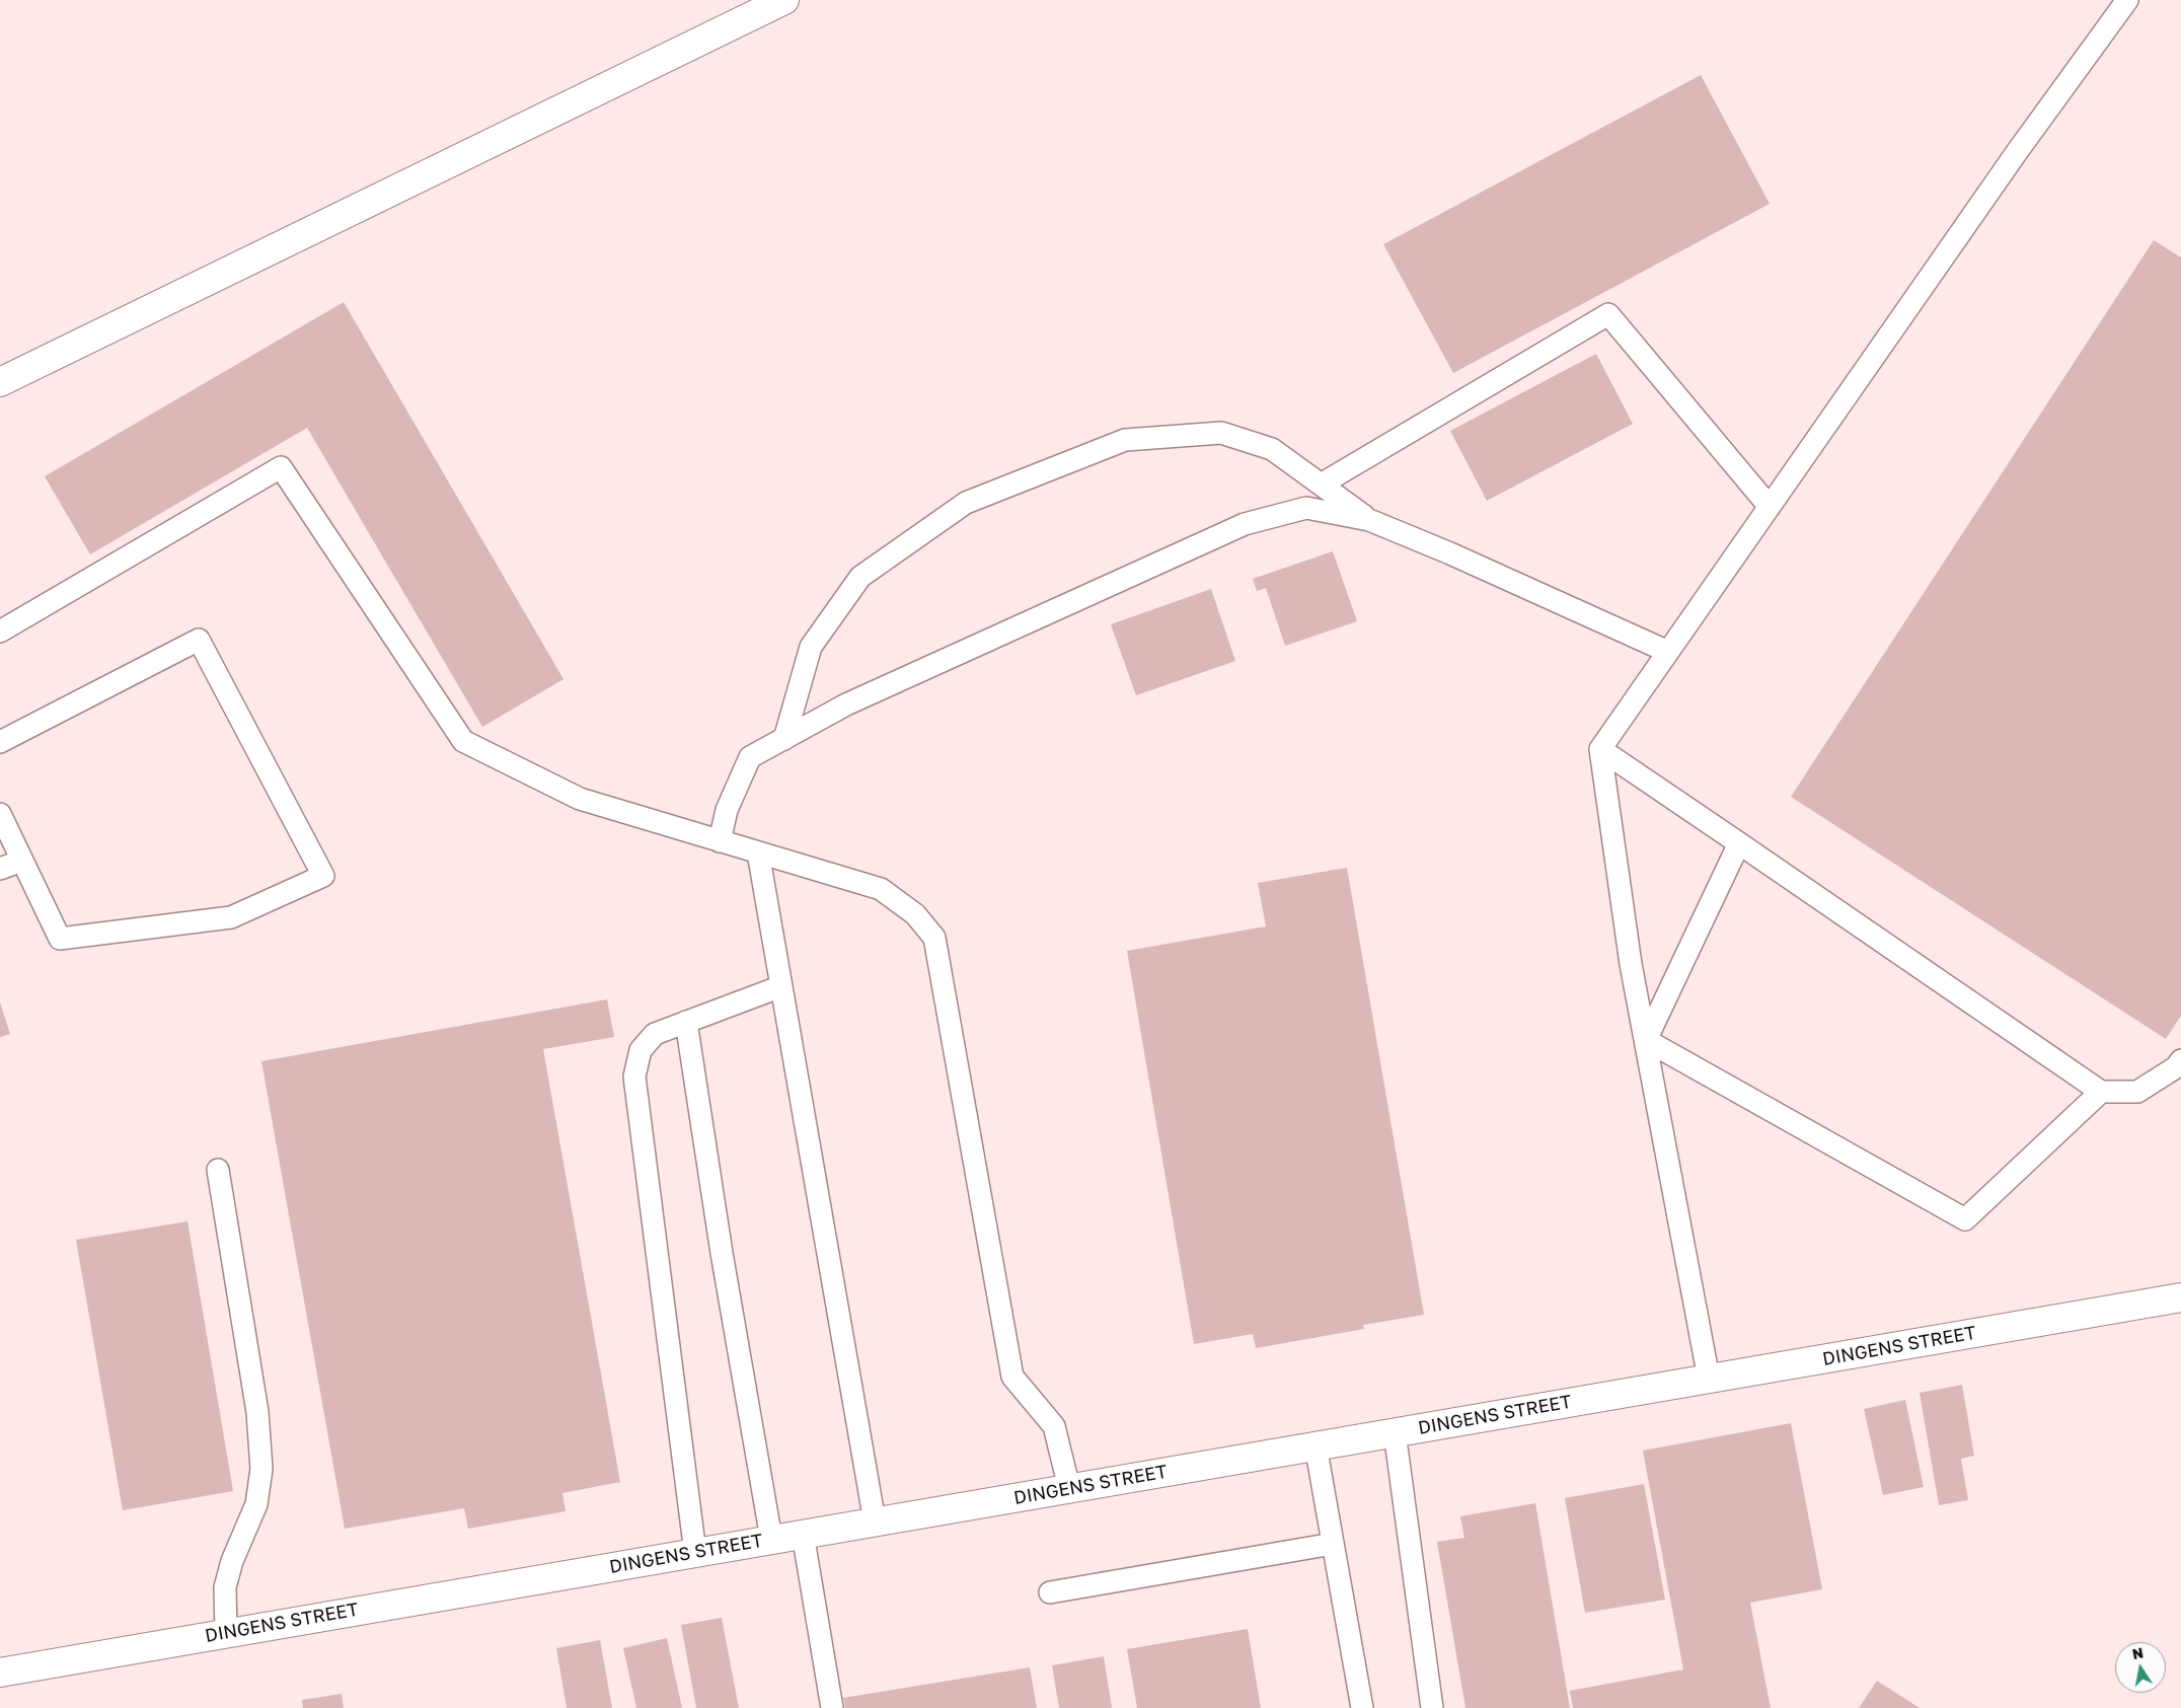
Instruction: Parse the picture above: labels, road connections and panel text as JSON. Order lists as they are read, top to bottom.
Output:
{
  "streets": {
    "street": ["DINGENS STREET"]
  },
  "north": "top"
}
